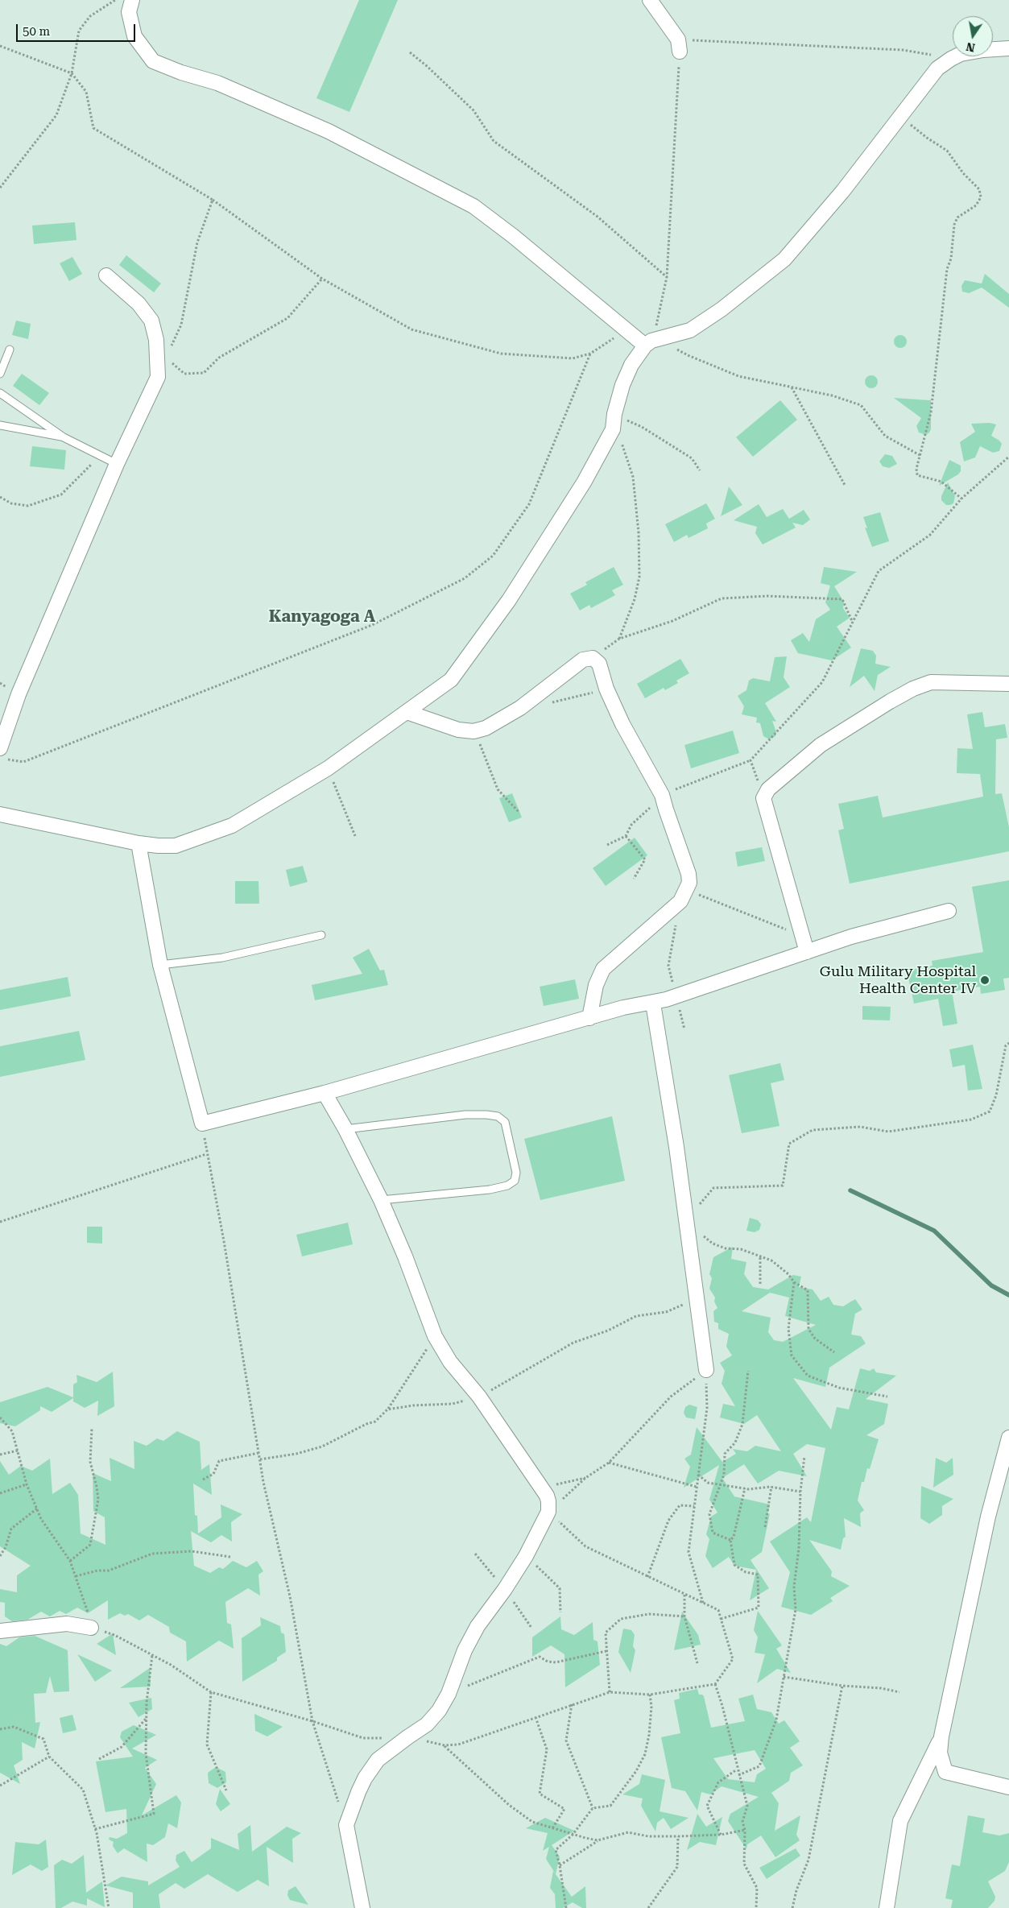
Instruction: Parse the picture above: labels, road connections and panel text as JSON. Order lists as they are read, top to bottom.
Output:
{
  "districts": ["Kanyagoga A"],
  "places": ["Gulu Military Hospital Health Center IV"],
  "scale_bar": "50 m",
  "north": "bottom"
}
